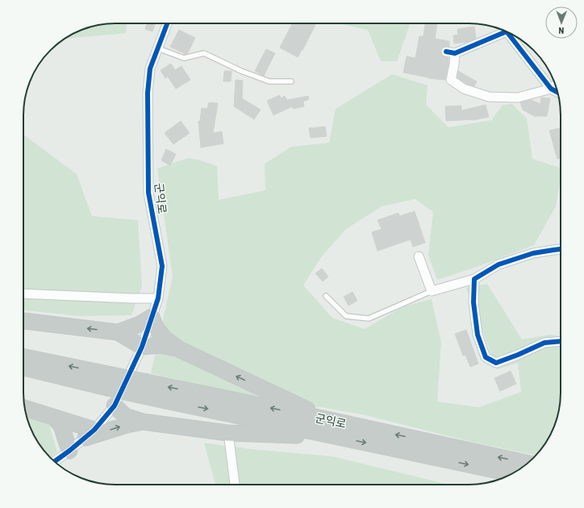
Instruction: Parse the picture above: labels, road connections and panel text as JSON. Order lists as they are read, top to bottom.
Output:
{
  "streets": {
    "highway": ["군익로"]
  },
  "north": "bottom"
}
